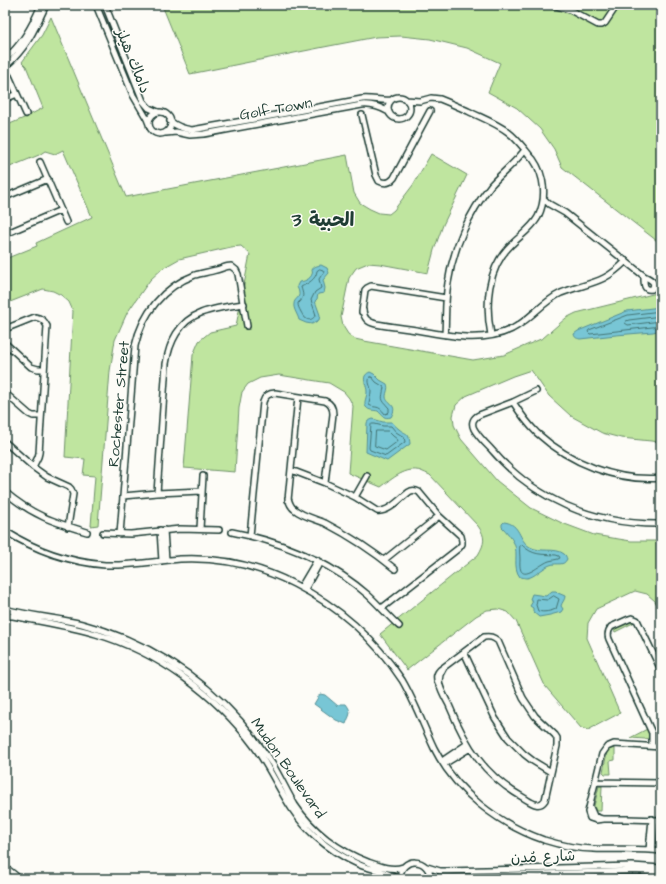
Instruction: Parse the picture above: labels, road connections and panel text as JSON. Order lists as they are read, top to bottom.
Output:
{
  "streets": {
    "street": [
      "داماك هيلز",
      "Golf Town",
      "Rochester Street",
      "Mudon Boulevard",
      "شارع مُدن"
    ]
  },
  "crossings": [
    ["داماك هيلز", "Golf Town"],
    ["Mudon Boulevard", "شارع مُدن"]
  ],
  "districts": ["الحبية 3"]
}
